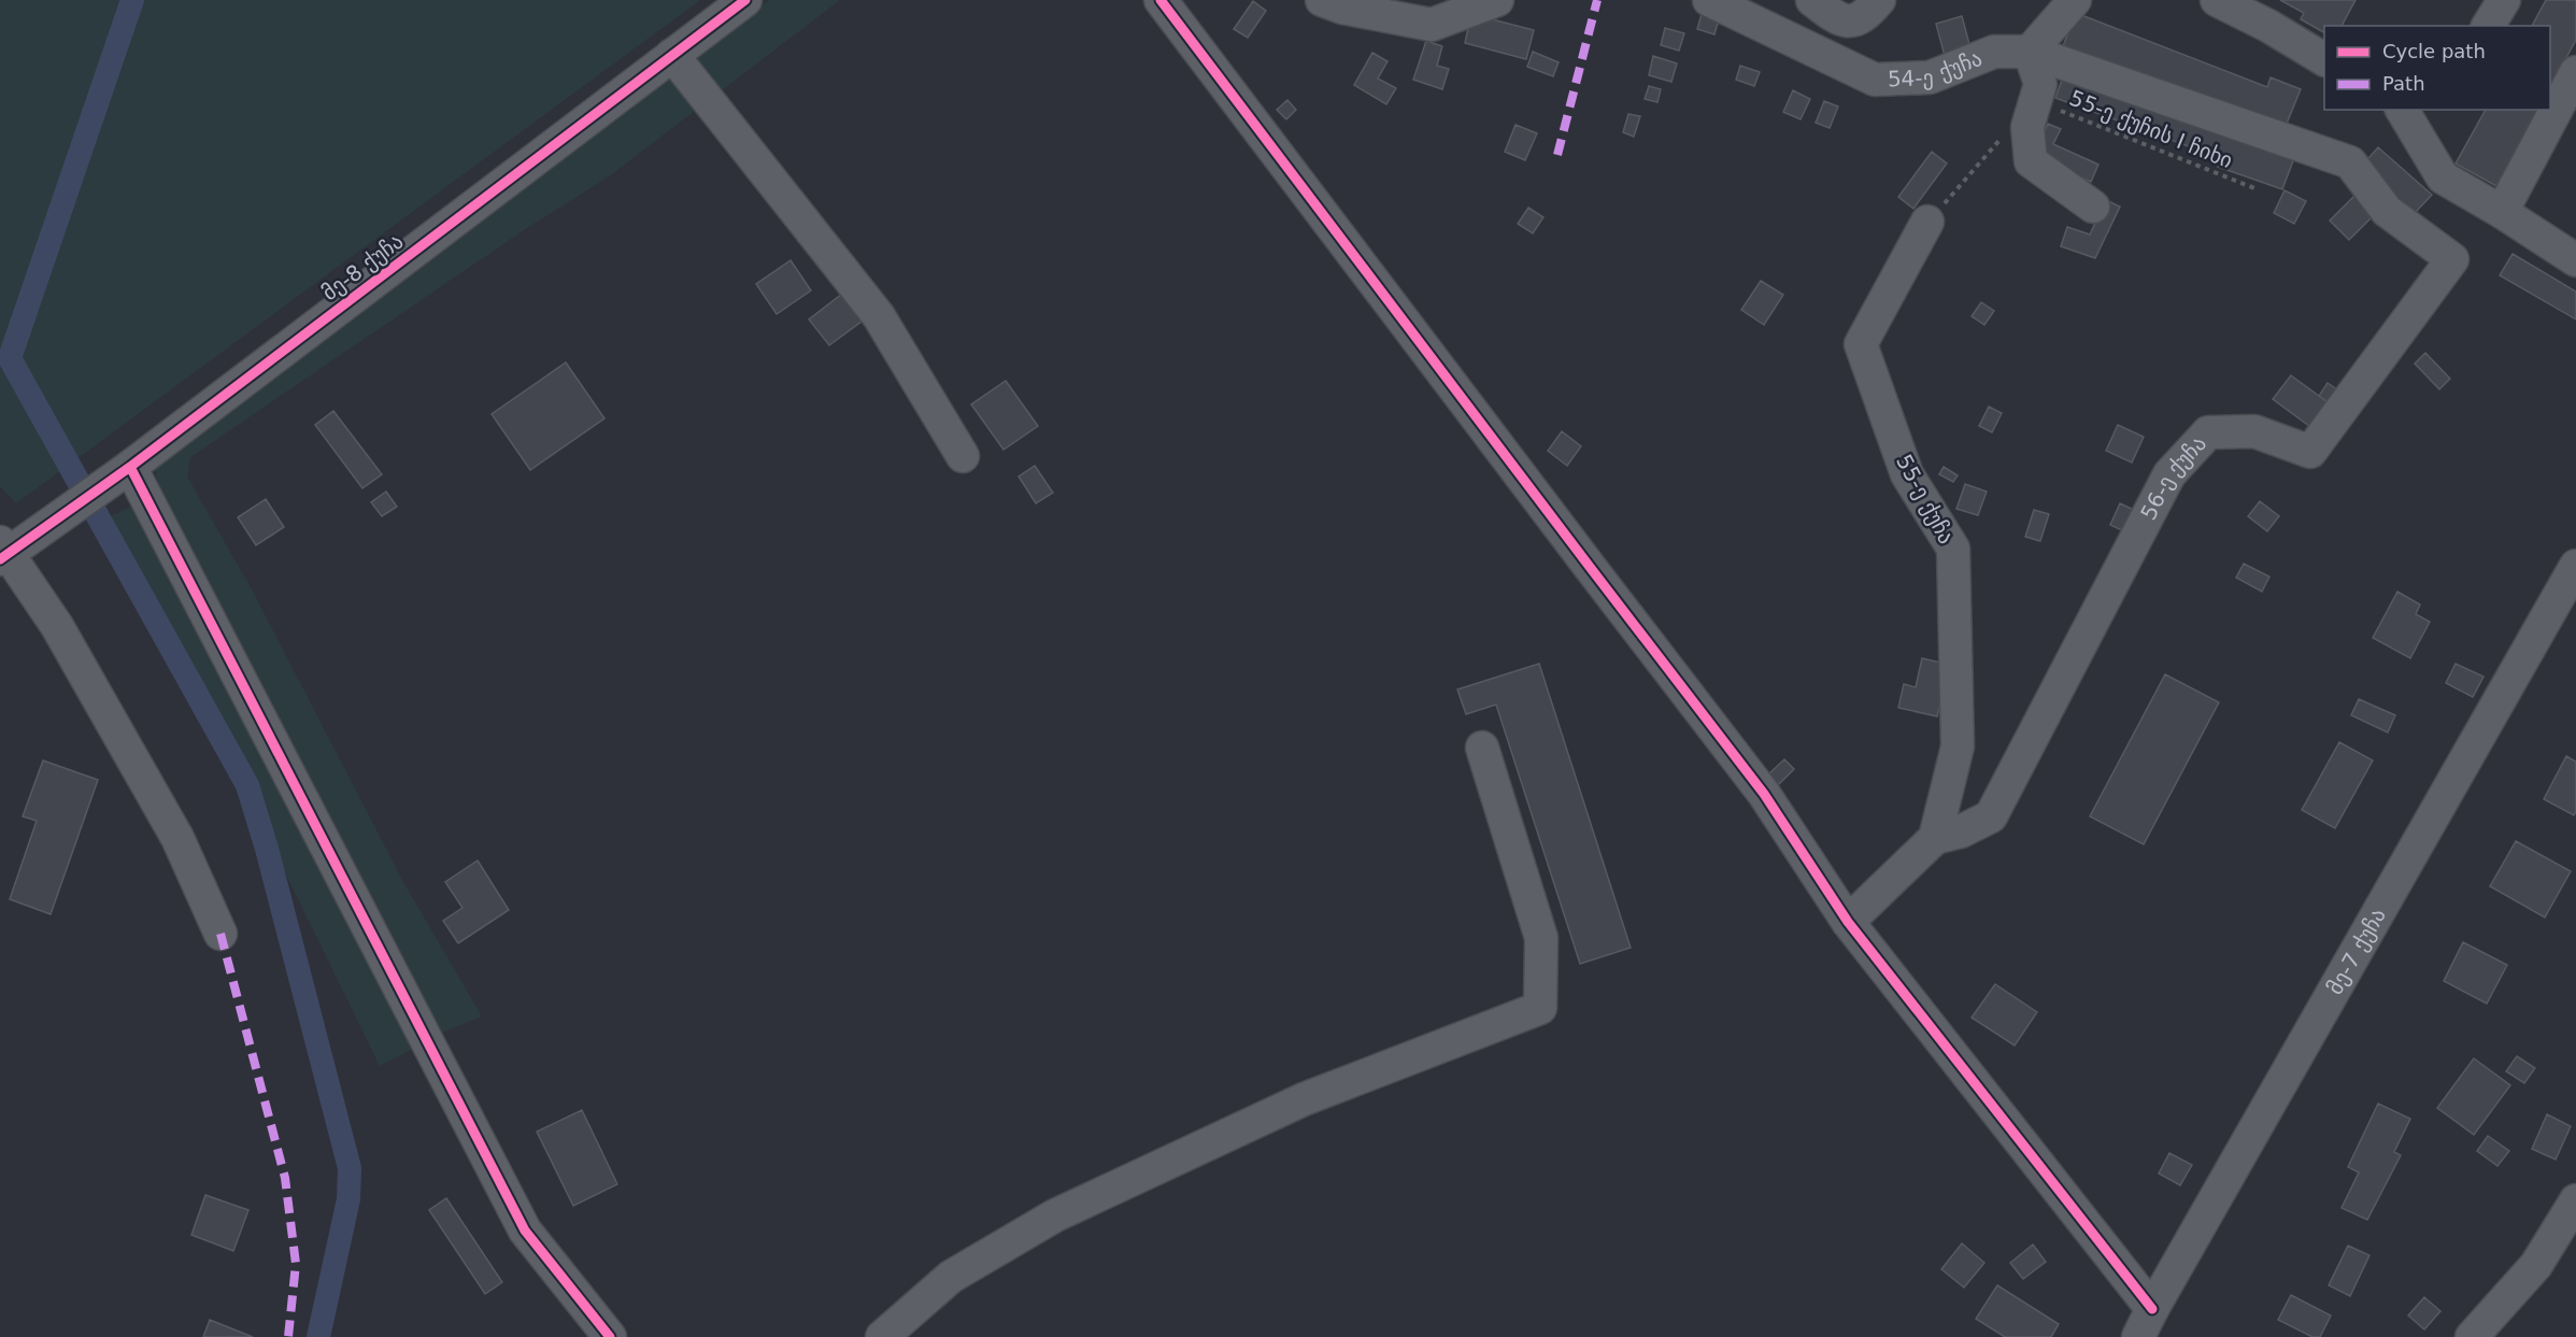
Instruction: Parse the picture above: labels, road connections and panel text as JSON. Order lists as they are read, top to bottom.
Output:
{
  "streets": {
    "street": [
      "54-ე ქუჩა",
      "მე-8 ქუჩა",
      "56-ე ქუჩა",
      "55-ე ქუჩა",
      "მე-7 ქუჩა"
    ],
    "path": ["55-ე ქუჩის I ჩიხი"]
  },
  "crossings": [
    ["54-ე ქუჩა", "56-ე ქუჩა"],
    ["56-ე ქუჩა", "55-ე ქუჩა"]
  ],
  "legend": ["Cycle path", "Path"]
}
